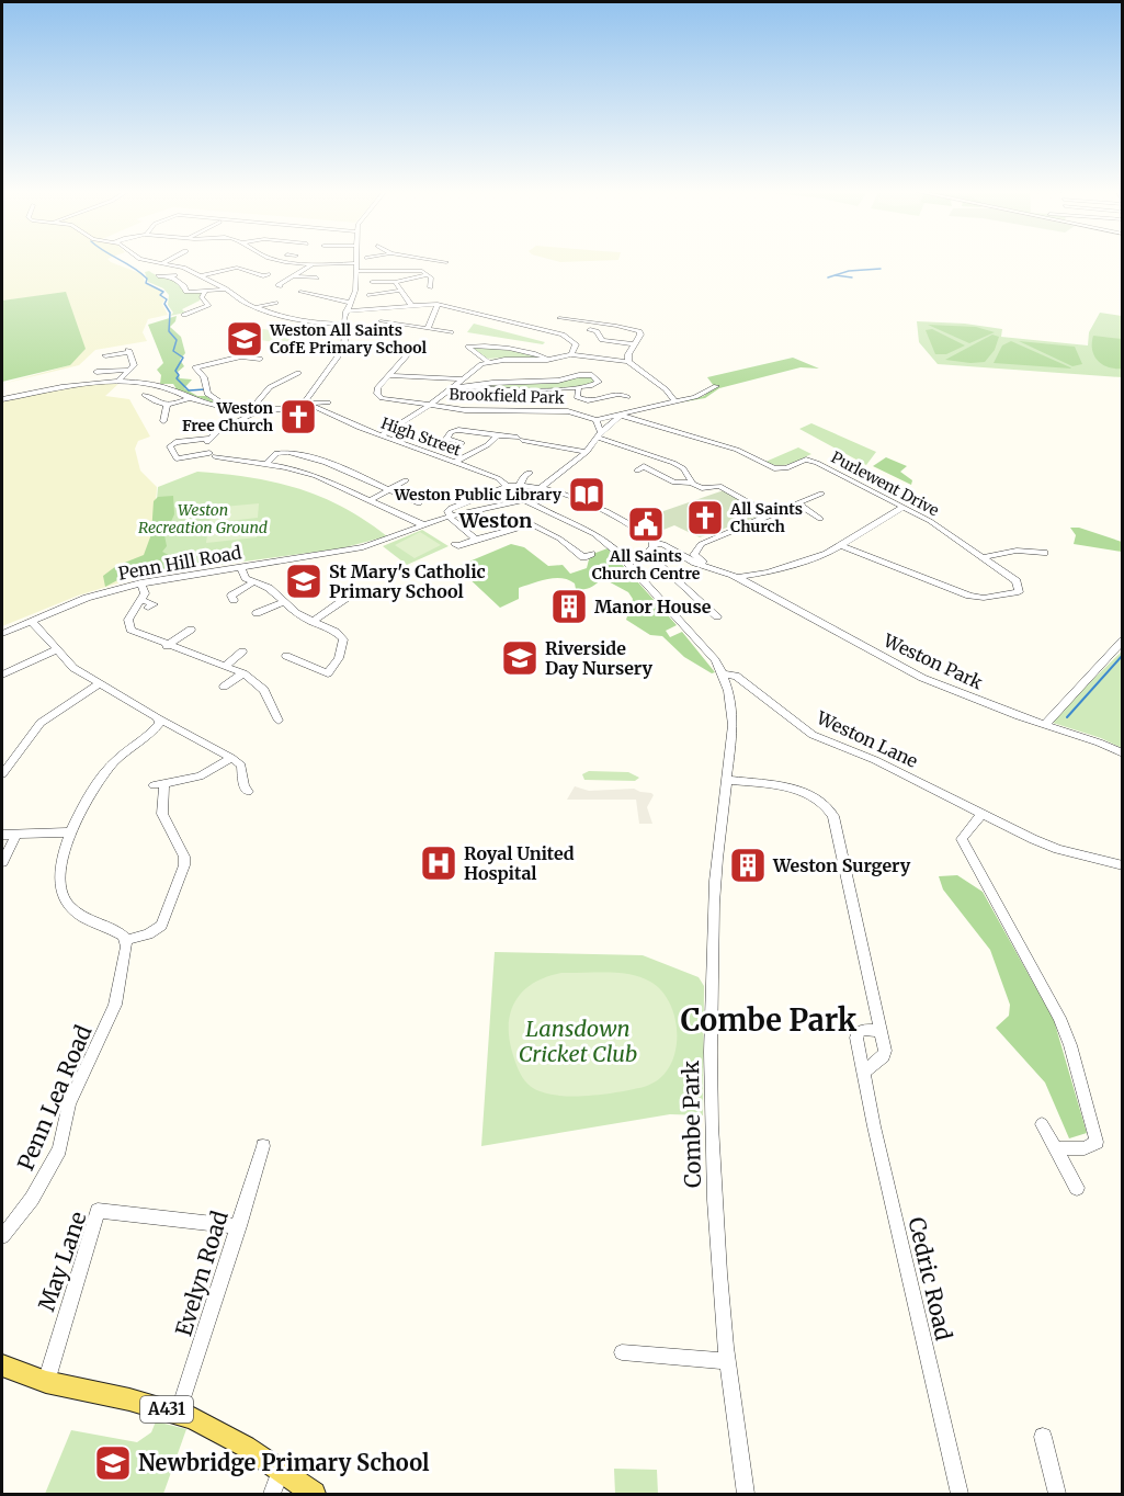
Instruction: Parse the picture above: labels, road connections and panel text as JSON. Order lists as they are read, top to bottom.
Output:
{
  "streets": {
    "main road": ["A431"],
    "street": [
      "Brookfield Park",
      "High Street",
      "Purlewent Drive",
      "Penn Hill Road",
      "Weston Park",
      "Weston Lane",
      "Penn Lea Road",
      "Combe Park",
      "May Lane",
      "Evelyn Road",
      "Cedric Road"
    ]
  },
  "crossings": [
    ["High Street", "Penn Hill Road"],
    ["High Street", "Weston Park"],
    ["Weston Lane", "Combe Park"],
    ["May Lane", "Evelyn Road"],
    ["May Lane", "A431"],
    ["Evelyn Road", "A431"]
  ],
  "districts": ["Weston", "Combe Park"],
  "parks": ["Weston Recreation Ground", "Lansdown Cricket Club"],
  "places": {
    "school or university": [
      "Weston All Saints CofE Primary School",
      "St Mary's Catholic Primary School",
      "Riverside Day Nursery",
      "Newbridge Primary School"
    ],
    "church": ["Weston Free Church", "All Saints Church"],
    "library": ["Weston Public Library"],
    "public building": ["All Saints Church Centre"],
    "building": ["Manor House", "Weston Surgery"],
    "hospital": ["Royal United Hospital"]
  }
}
